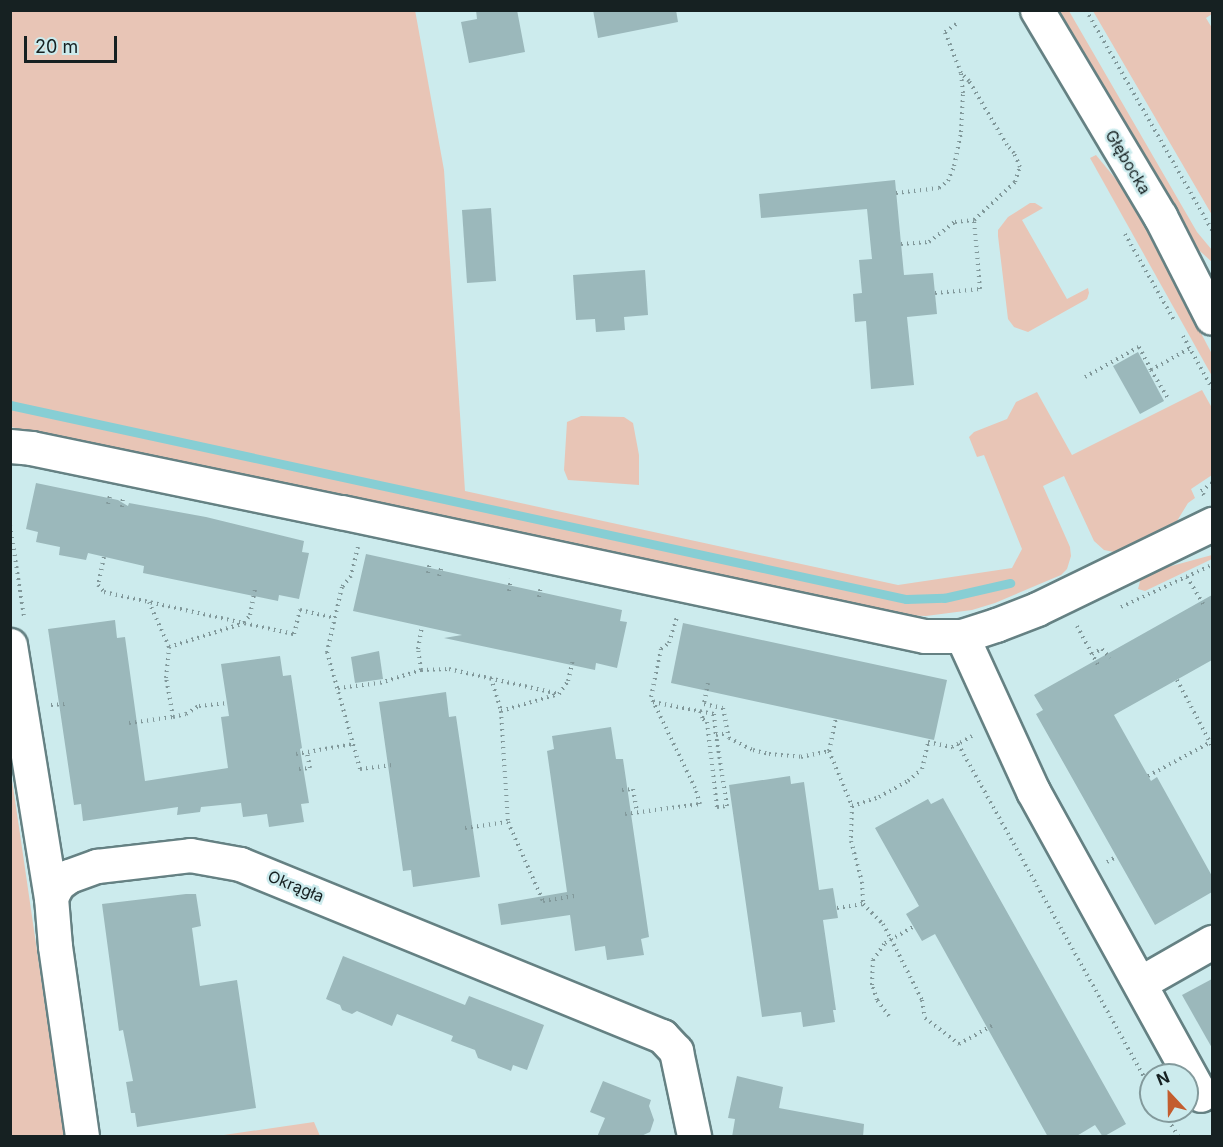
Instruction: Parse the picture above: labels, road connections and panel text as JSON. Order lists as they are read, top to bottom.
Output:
{
  "streets": {
    "street": ["Głębocka", "Okrągła"]
  },
  "scale_bar": "20 m",
  "north": "top"
}
